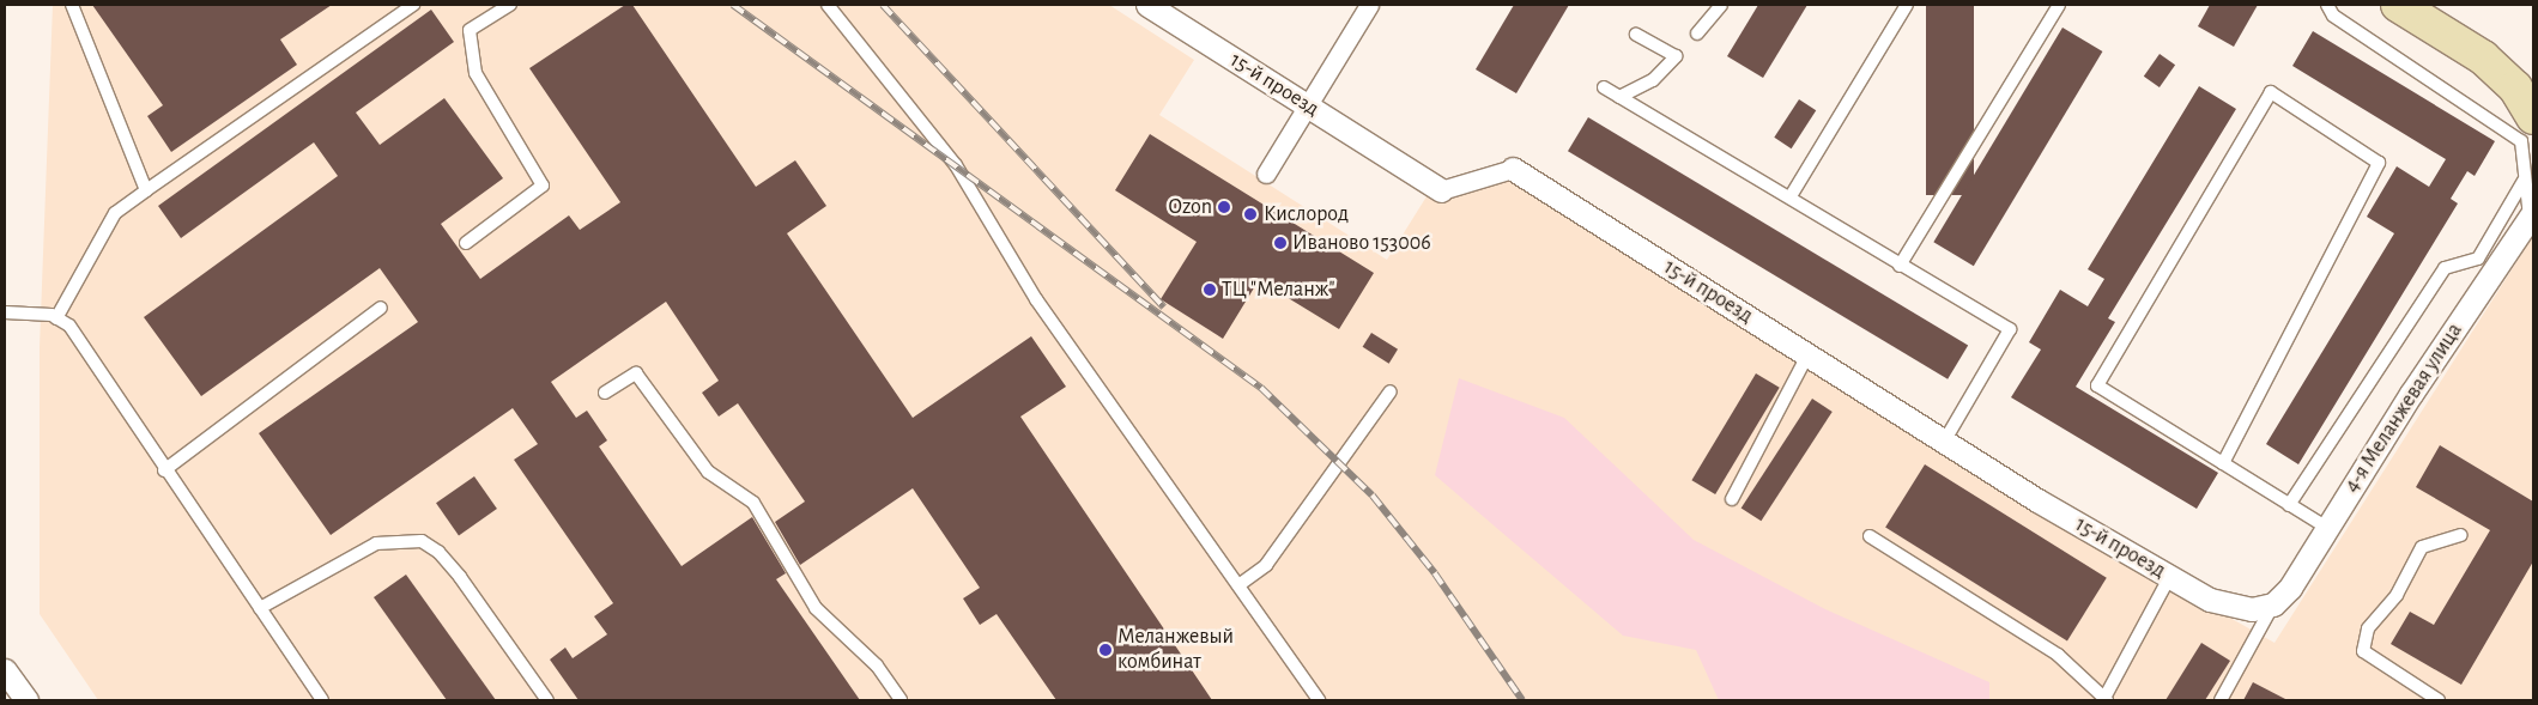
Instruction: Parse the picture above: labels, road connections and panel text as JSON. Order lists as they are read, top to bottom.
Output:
{
  "streets": {
    "street": ["15-й проезд", "4-я Меланжевая улица"]
  },
  "crossings": [
    ["15-й проезд", "4-я Меланжевая улица"]
  ],
  "places": [
    "Ozon",
    "Кислород",
    "Иваново 153006",
    "ТЦ \"Меланж\"",
    "Меланжевый комбинат"
  ]
}
